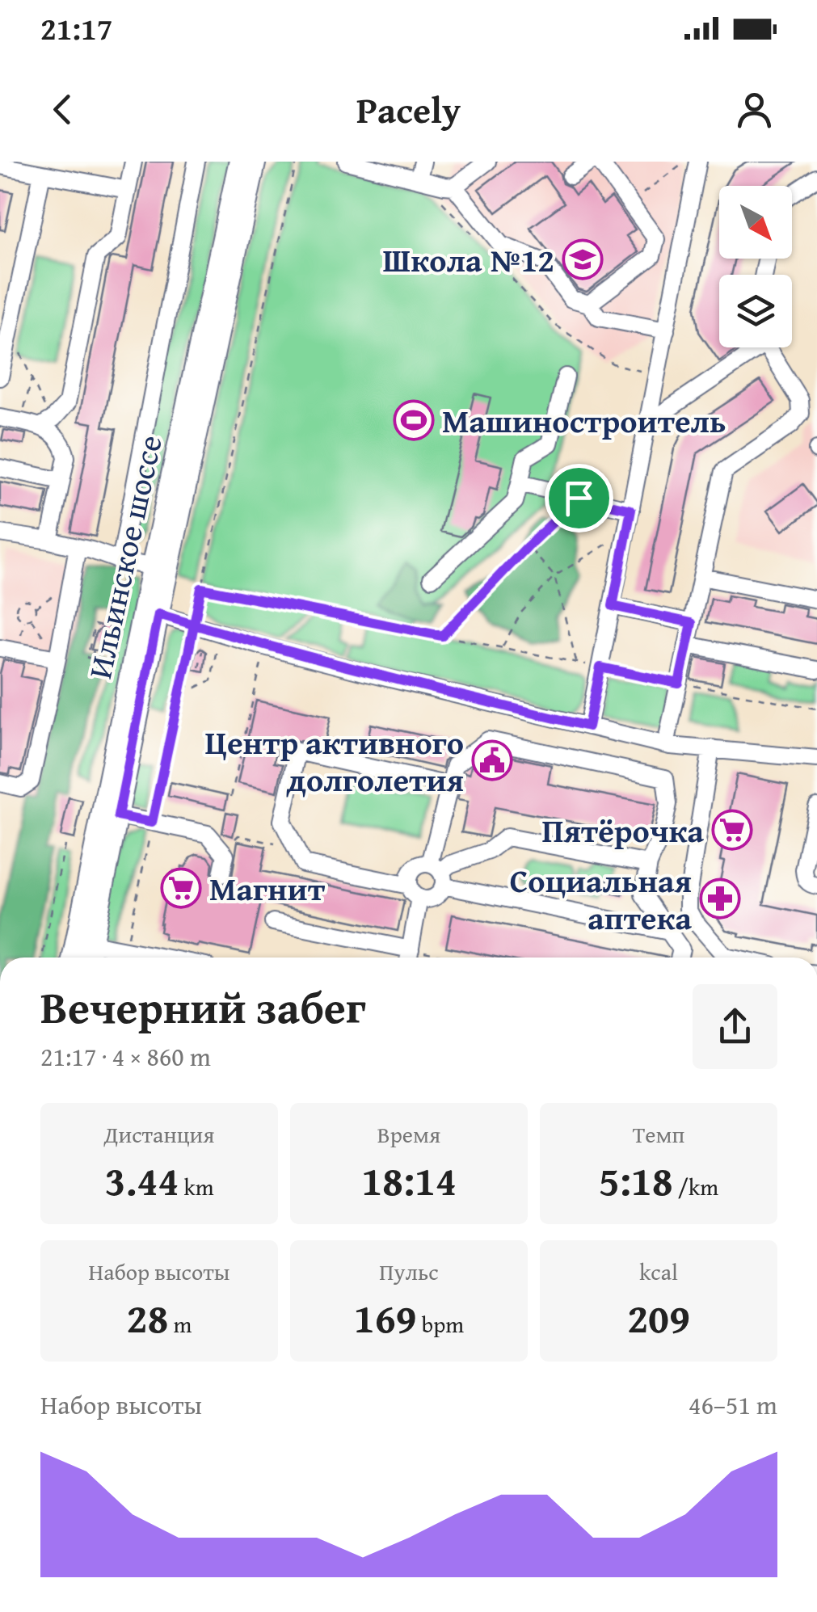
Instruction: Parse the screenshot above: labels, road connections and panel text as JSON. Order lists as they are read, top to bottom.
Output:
{
  "streets": {
    "main road": ["Ильинское шоссе"]
  },
  "places": {
    "school or university": ["Школа №12"],
    "sports": ["Машиностроитель"],
    "public building": ["Центр активного долголетия"],
    "supermarket": ["Пятёрочка", "Магнит"],
    "pharmacy": ["Социальная аптека"]
  },
  "north": "bottom right",
  "page": {
    "status": "21:17",
    "header": "Pacely",
    "heading": ["Вечерний забег", "21:17 · 4 × 860 m"],
    "stats": [
      ["Дистанция", "3.44 km"],
      ["Время", "18:14"],
      ["Темп", "5:18 /km"],
      ["Набор высоты", "28 m"],
      ["Пульс", "169 bpm"],
      ["kcal", "209"]
    ],
    "chart": ["Набор высоты", "46–51 m"]
  }
}
